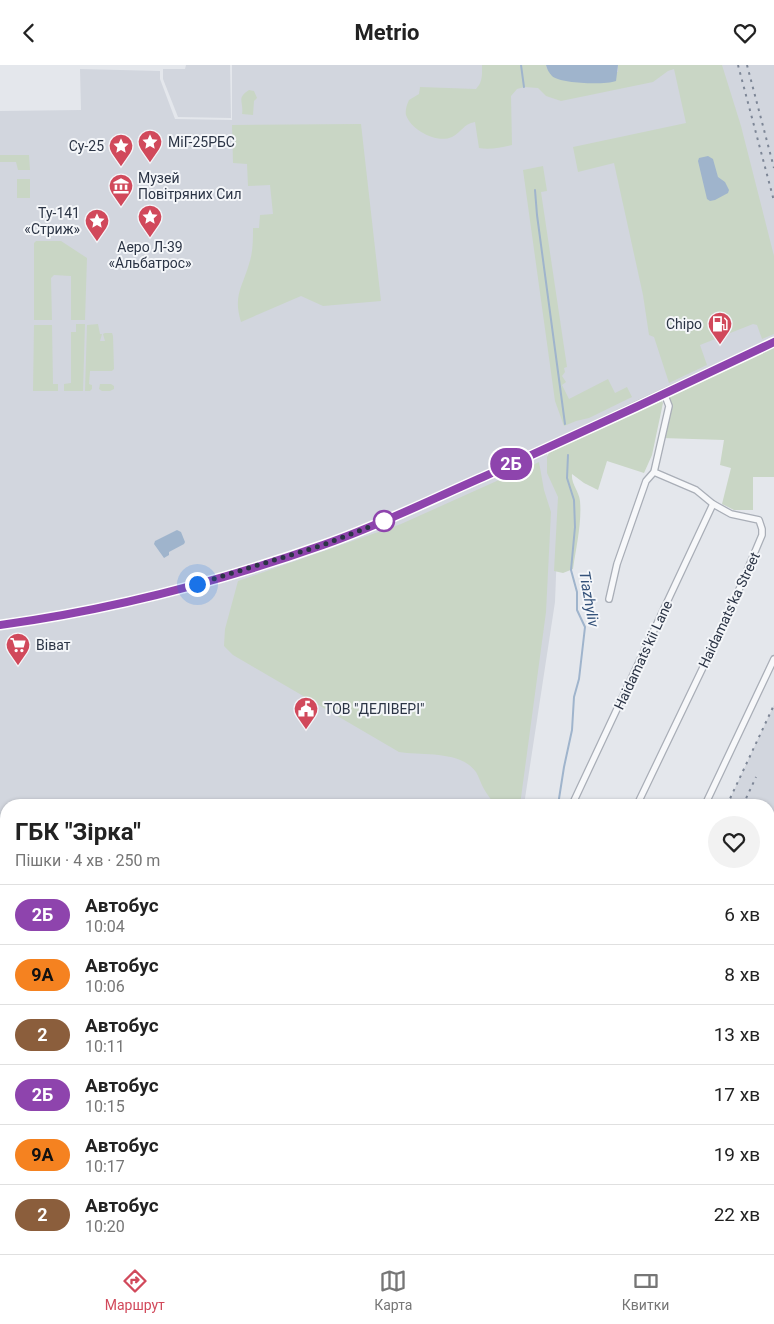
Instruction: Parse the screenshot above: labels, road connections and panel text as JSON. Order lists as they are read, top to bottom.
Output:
{
  "streets": {
    "street": ["Haidamats'ka Street", "Haidamats'kii Lane"]
  },
  "crossings": [
    ["Haidamats'ka Street", "Haidamats'kii Lane"]
  ],
  "water": ["Tiazhyliv"],
  "places": {
    "place": [
      "МіГ-25РБС",
      "Су-25",
      "Аеро Л-39 «Альбатрос»",
      "Ту-141 «Стриж»"
    ],
    "museum": ["Музей Повітряних Сил"],
    "fuel station": ["Chipo"],
    "supermarket": ["Віват"],
    "public building": ["ТОВ \"ДЕЛІВЕРІ\""]
  },
  "lines": ["bus line 2Б"],
  "page": {
    "header": "Metrio",
    "on_map": "2Б",
    "heading": ["ГБК \"Зірка\"", "Пішки · 4 хв · 250 m"],
    "list": [
      {
        "mark": "2Б",
        "name": "Автобус",
        "note": "10:04",
        "value": "6 хв"
      },
      {
        "mark": "9А",
        "name": "Автобус",
        "note": "10:06",
        "value": "8 хв"
      },
      {
        "mark": "2",
        "name": "Автобус",
        "note": "10:11",
        "value": "13 хв"
      },
      {
        "mark": "2Б",
        "name": "Автобус",
        "note": "10:15",
        "value": "17 хв"
      },
      {
        "mark": "9А",
        "name": "Автобус",
        "note": "10:17",
        "value": "19 хв"
      },
      {
        "mark": "2",
        "name": "Автобус",
        "note": "10:20",
        "value": "22 хв"
      }
    ],
    "tabs": ["Маршрут", "Карта", "Квитки"]
  }
}
